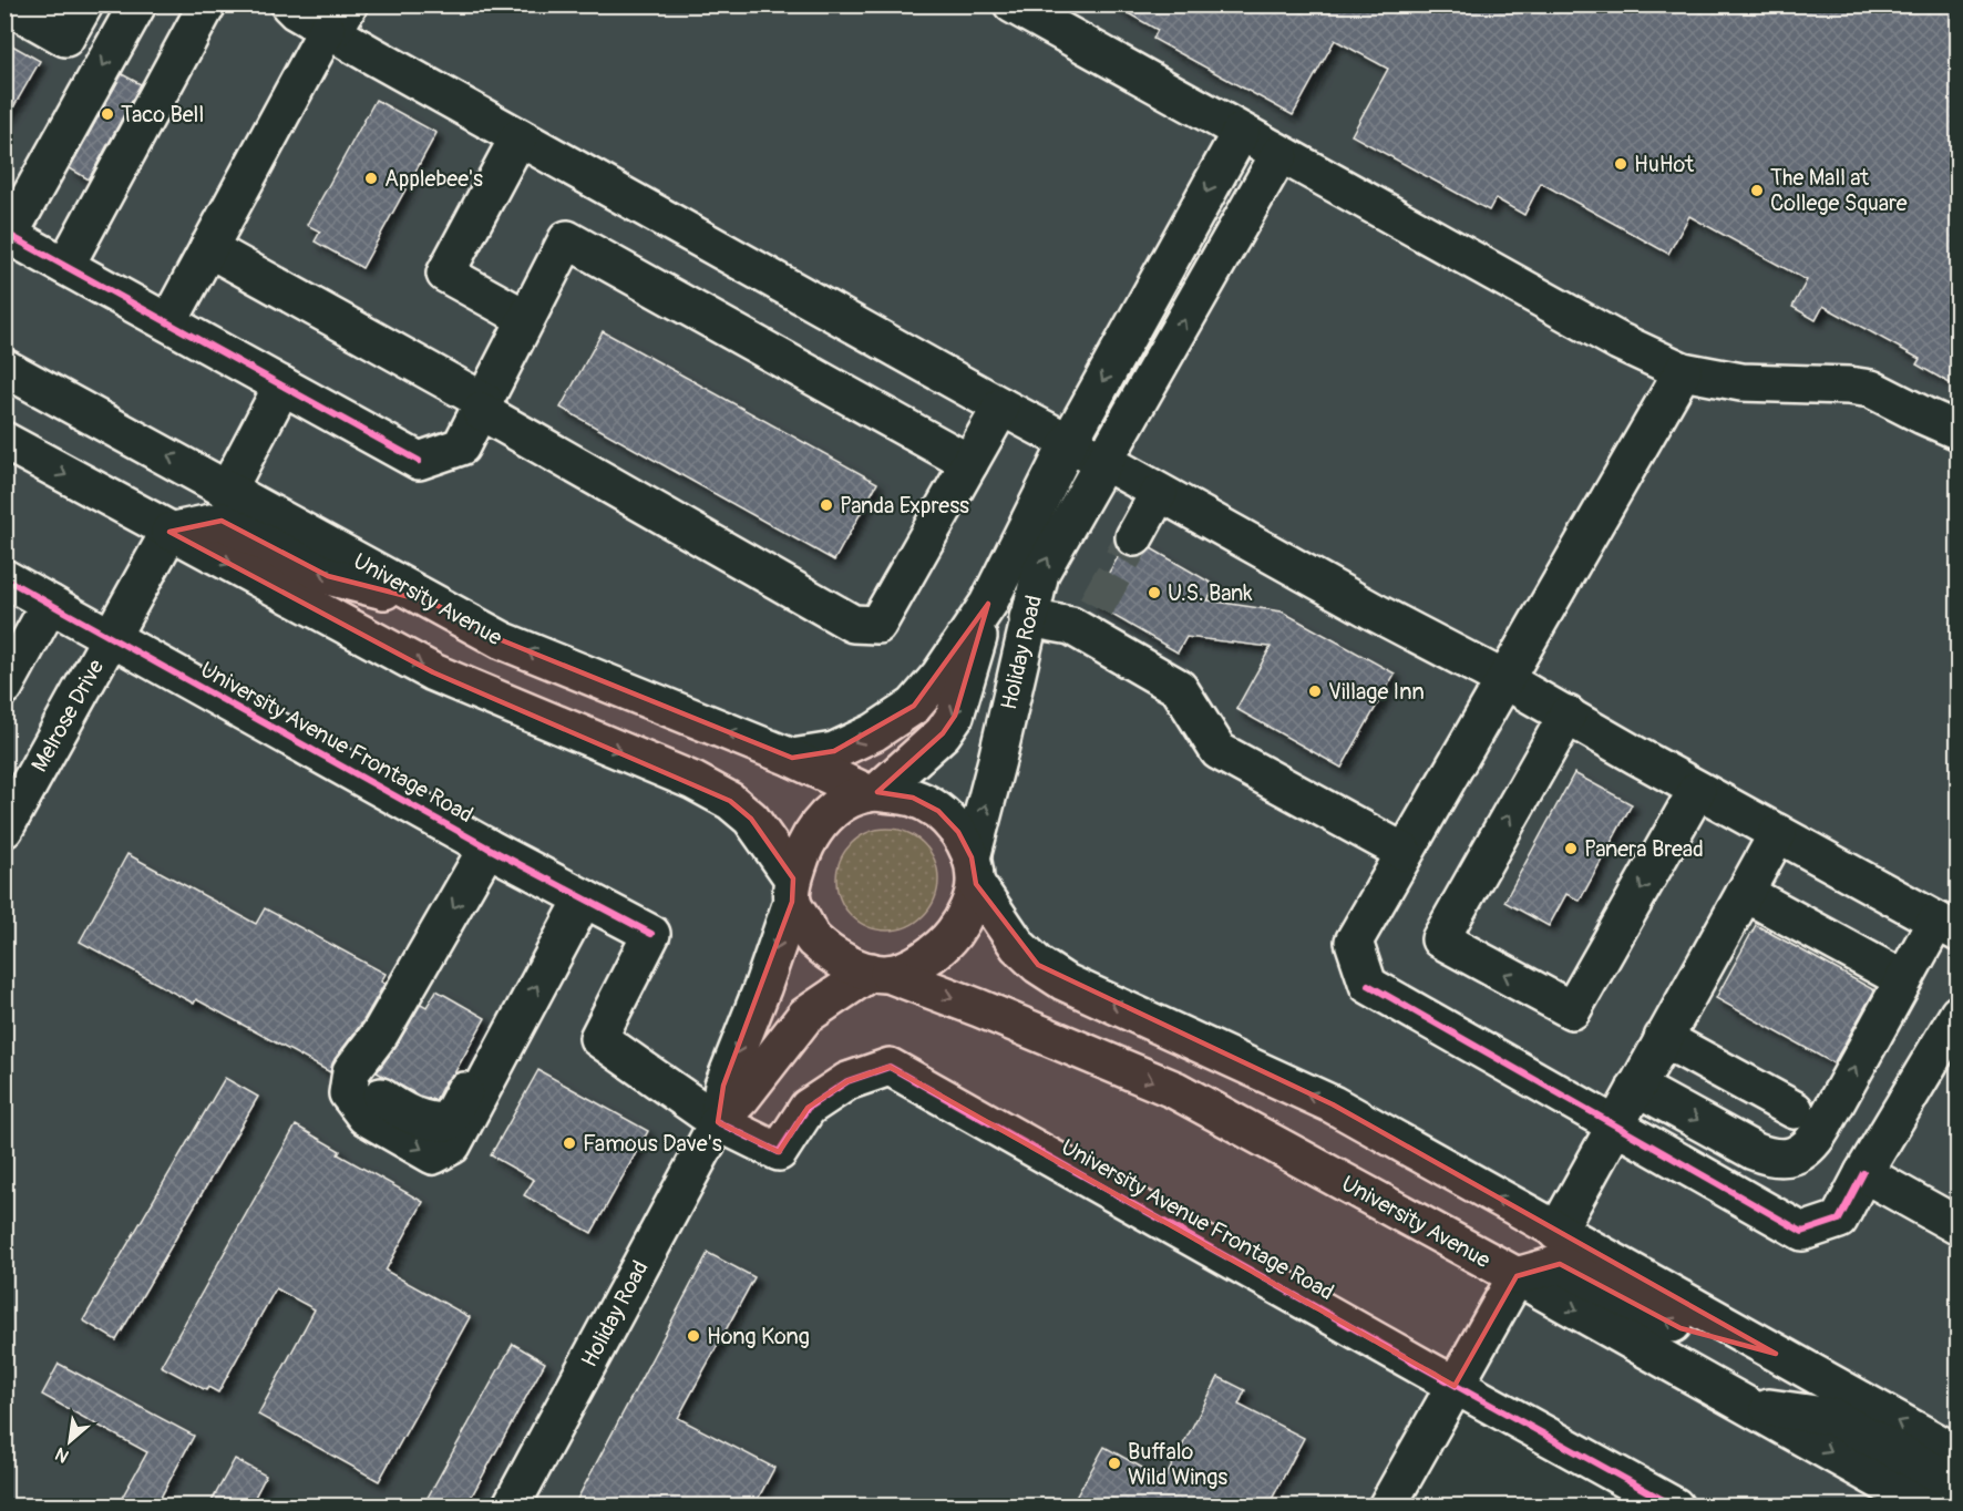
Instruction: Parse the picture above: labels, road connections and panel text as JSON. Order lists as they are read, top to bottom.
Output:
{
  "streets": {
    "street": [
      "University Avenue",
      "Holiday Road",
      "Melrose Drive",
      "University Avenue Frontage Road"
    ]
  },
  "crossings": [
    ["University Avenue", "Holiday Road"],
    ["Holiday Road", "University Avenue Frontage Road"],
    ["Melrose Drive", "University Avenue Frontage Road"]
  ],
  "places": [
    "Taco Bell",
    "HuHot",
    "Applebee's",
    "The Mall at College Square",
    "Panda Express",
    "U.S. Bank",
    "Village Inn",
    "Panera Bread",
    "Famous Dave's",
    "Hong Kong",
    "Buffalo Wild Wings"
  ],
  "north": "bottom left"
}
